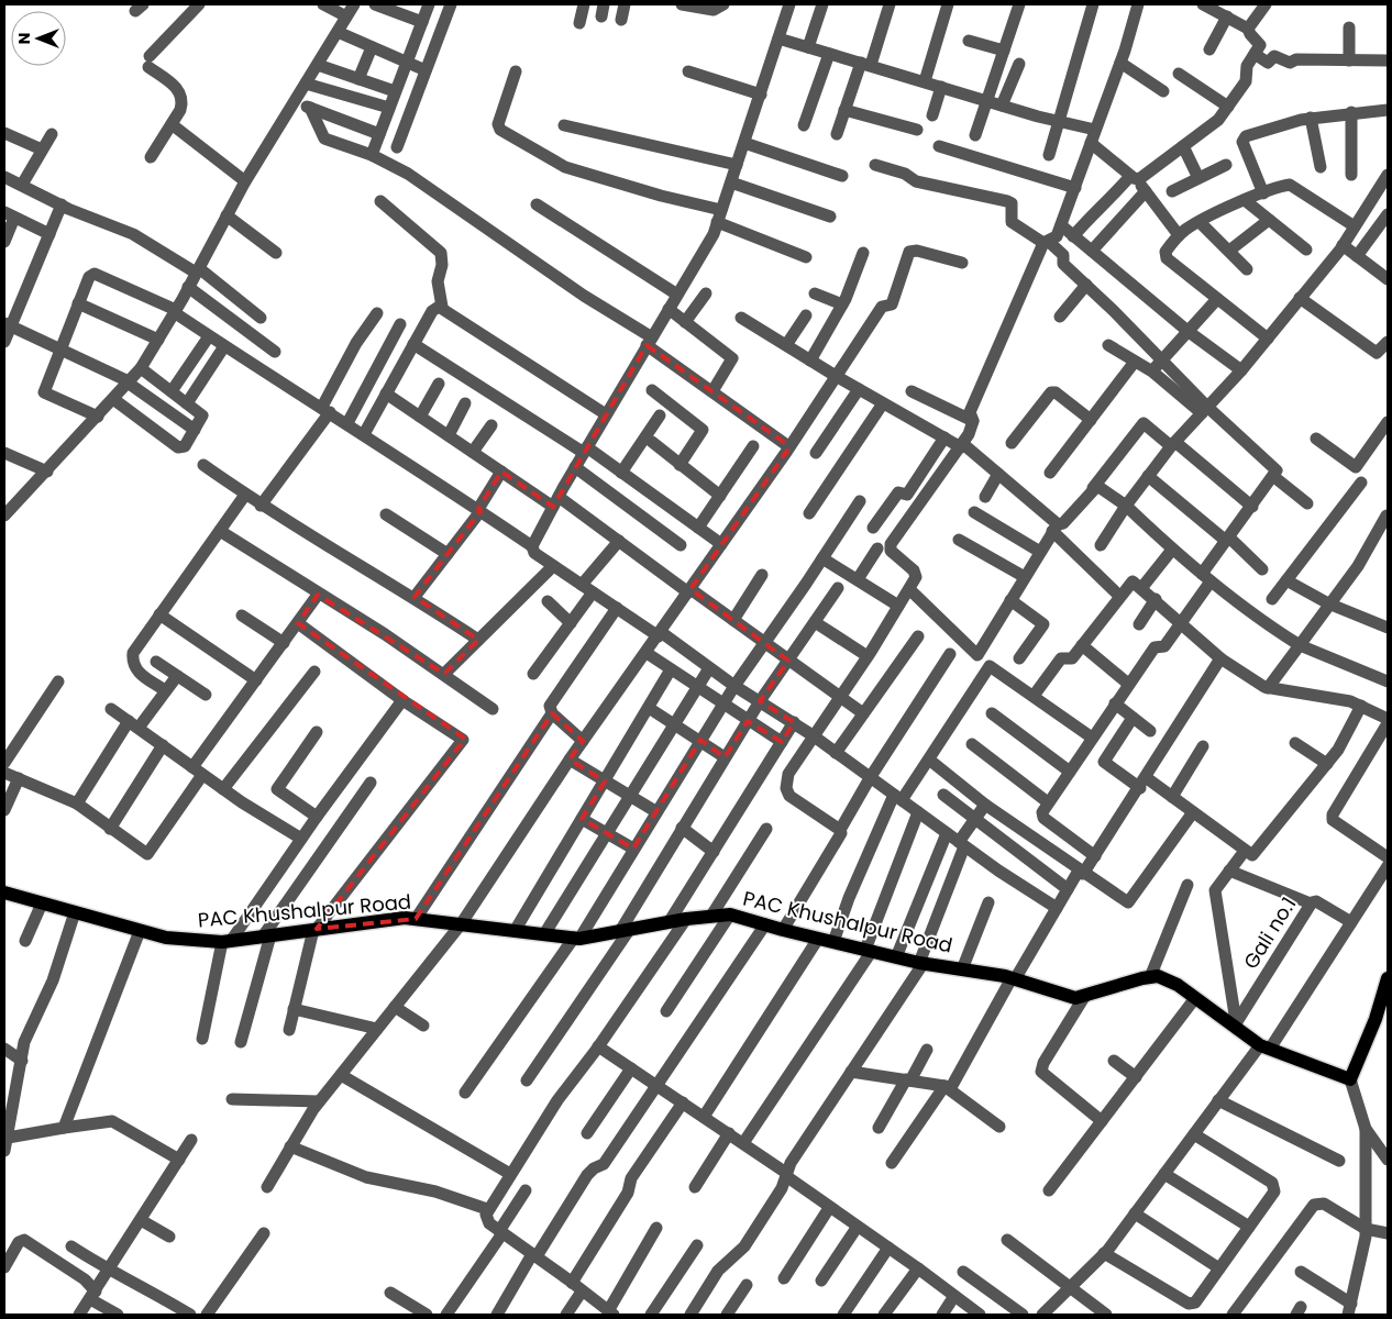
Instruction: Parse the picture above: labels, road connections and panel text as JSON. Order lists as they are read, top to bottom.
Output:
{
  "streets": {
    "main road": ["PAC Khushalpur Road"],
    "street": ["Gali no.1"]
  },
  "north": "left"
}
